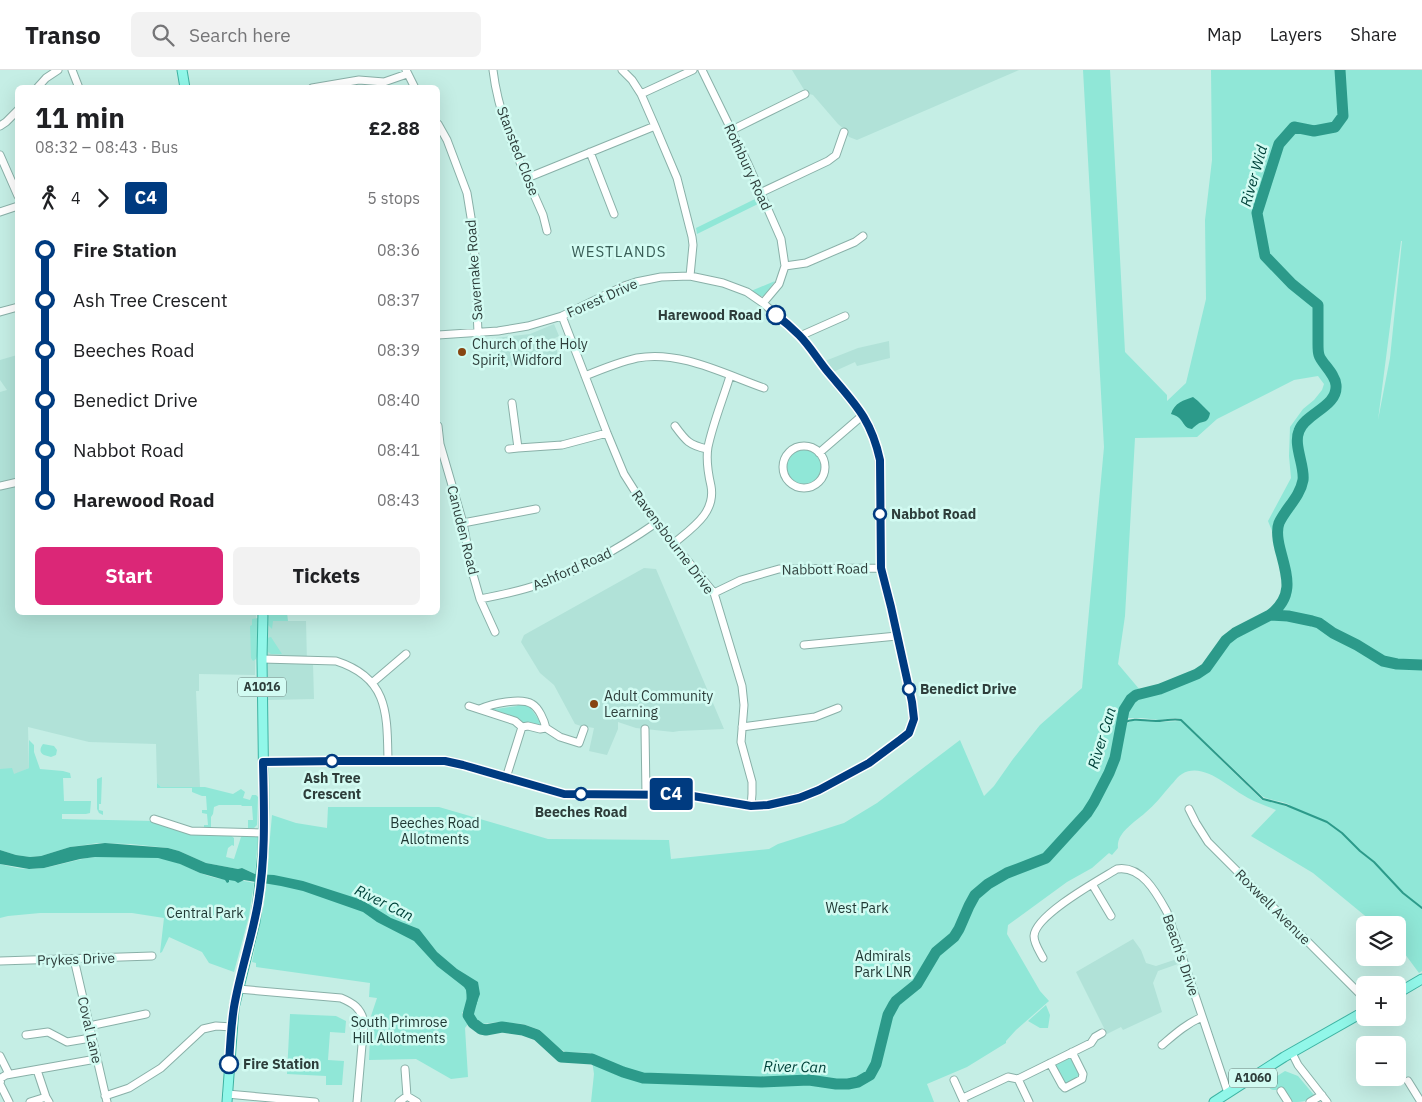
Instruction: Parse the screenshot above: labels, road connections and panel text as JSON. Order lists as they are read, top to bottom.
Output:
{
  "streets": {
    "main road": ["A1016", "A1060"],
    "street": [
      "Stansted Close",
      "Rothbury Road",
      "Savernake Road",
      "Forest Drive",
      "Canuden Road",
      "Ravensbourne Drive",
      "Ashford Road",
      "Nabbott Road",
      "Roxwell Avenue",
      "Beach's Drive",
      "Prykes Drive",
      "Coval Lane"
    ]
  },
  "crossings": [
    ["Savernake Road", "Forest Drive"],
    ["Forest Drive", "Ravensbourne Drive"],
    ["Canuden Road", "Ashford Road"],
    ["Ravensbourne Drive", "Ashford Road"],
    ["Ravensbourne Drive", "Nabbott Road"],
    ["Beach's Drive", "A1060"],
    ["Prykes Drive", "Coval Lane"]
  ],
  "districts": ["WESTLANDS"],
  "water": ["River Wid", "River Can"],
  "parks": [
    "Beeches Road Allotments",
    "West Park",
    "Central Park",
    "Admirals Park LNR",
    "South Primrose Hill Allotments"
  ],
  "places": [
    "Harewood Road",
    "Church of the Holy Spirit, Widford",
    "Nabbot Road",
    "Benedict Drive",
    "Adult Community Learning",
    "Ash Tree Crescent",
    "Beeches Road",
    "Fire Station"
  ],
  "lines": ["bus line C4"],
  "page": {
    "header": "Transo",
    "search": "Search here",
    "nav": ["Map", "Layers", "Share"],
    "on_map": "C4",
    "heading": ["11 min", "08:32 – 08:43 · Bus", "£2.88"],
    "legs": ["4", "C4", "5 stops"],
    "list": [
      {
        "name": "Fire Station",
        "value": "08:36"
      },
      {
        "name": "Ash Tree Crescent",
        "value": "08:37"
      },
      {
        "name": "Beeches Road",
        "value": "08:39"
      },
      {
        "name": "Benedict Drive",
        "value": "08:40"
      },
      {
        "name": "Nabbot Road",
        "value": "08:41"
      },
      {
        "name": "Harewood Road",
        "value": "08:43"
      }
    ],
    "buttons": ["Start", "Tickets"],
    "map_buttons": ["+", "−"]
  }
}
